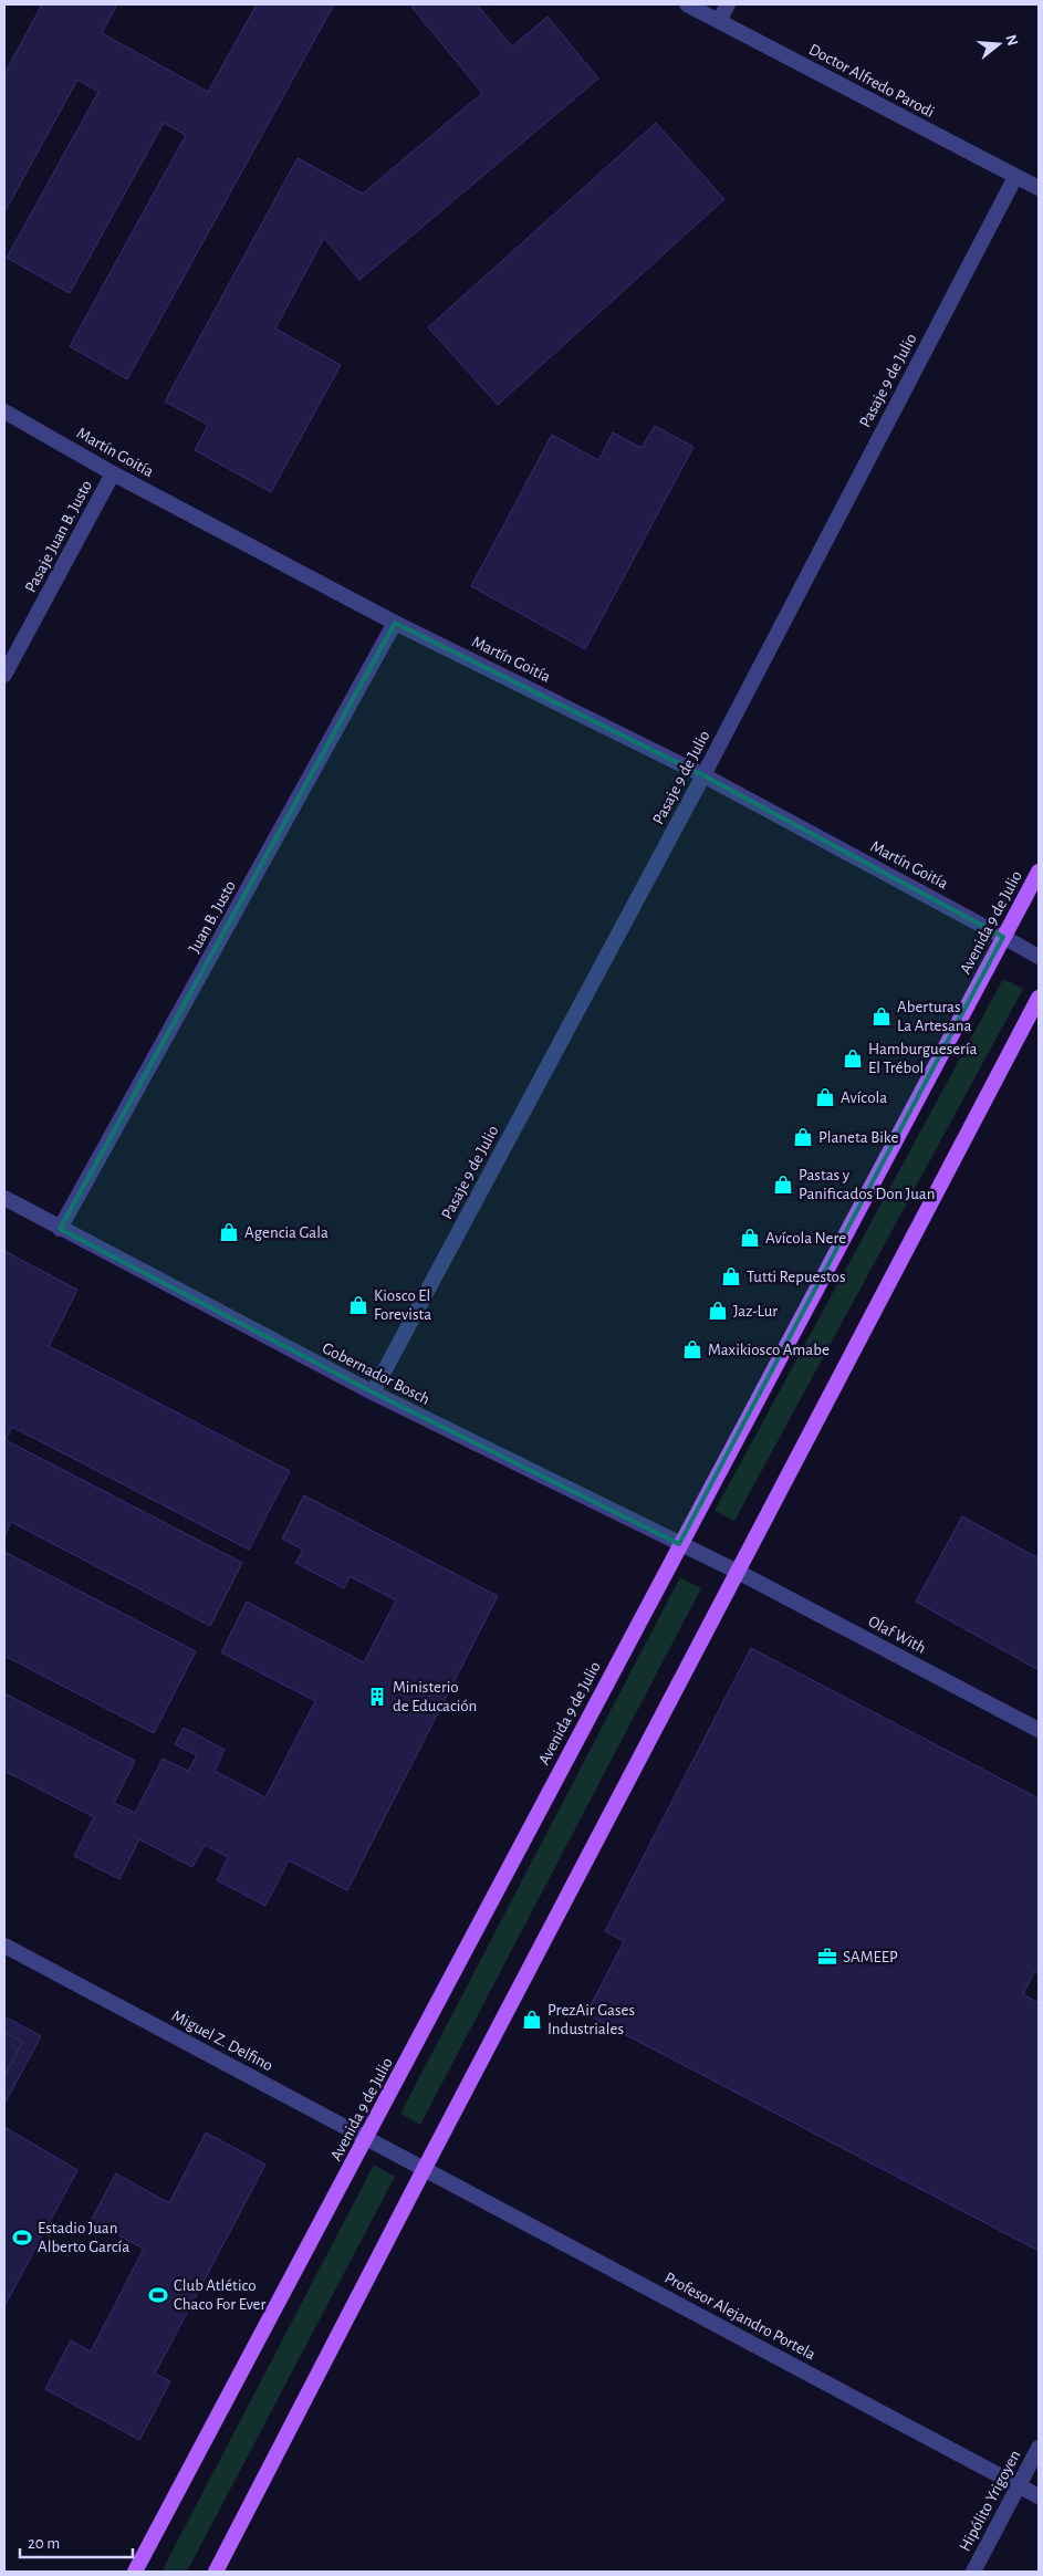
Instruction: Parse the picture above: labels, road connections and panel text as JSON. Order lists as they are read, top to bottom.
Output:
{
  "streets": {
    "main road": ["Avenida 9 de Julio"],
    "street": [
      "Doctor Alfredo Parodi",
      "Pasaje 9 de Julio",
      "Martín Goitía",
      "Pasaje Juan B. Justo",
      "Juan B. Justo",
      "Gobernador Bosch",
      "Olaf With",
      "Miguel Z. Delfino",
      "Profesor Alejandro Portela",
      "Hipólito Yrigoyen"
    ]
  },
  "crossings": [
    ["Doctor Alfredo Parodi", "Pasaje 9 de Julio"],
    ["Pasaje 9 de Julio", "Martín Goitía"],
    ["Pasaje 9 de Julio", "Gobernador Bosch"],
    ["Martín Goitía", "Pasaje Juan B. Justo"],
    ["Martín Goitía", "Juan B. Justo"],
    ["Martín Goitía", "Avenida 9 de Julio"],
    ["Juan B. Justo", "Gobernador Bosch"],
    ["Avenida 9 de Julio", "Gobernador Bosch"],
    ["Avenida 9 de Julio", "Miguel Z. Delfino"],
    ["Gobernador Bosch", "Olaf With"],
    ["Miguel Z. Delfino", "Profesor Alejandro Portela"],
    ["Profesor Alejandro Portela", "Hipólito Yrigoyen"]
  ],
  "places": {
    "shop": [
      "Aberturas La Artesana",
      "Hamburguesería El Trébol",
      "Avícola",
      "Planeta Bike",
      "Pastas y Panificados Don Juan",
      "Agencia Gala",
      "Avícola Nere",
      "Tutti Repuestos",
      "Kiosco El Forevista",
      "Jaz-Lur",
      "Maxikiosco Amabe",
      "PrezAir Gases Industriales"
    ],
    "building": ["Ministerio de Educación"],
    "office": ["SAMEEP"],
    "sports": ["Estadio Juan Alberto García", "Club Atlético Chaco For Ever"]
  },
  "scale_bar": "20 m",
  "north": "right"
}
